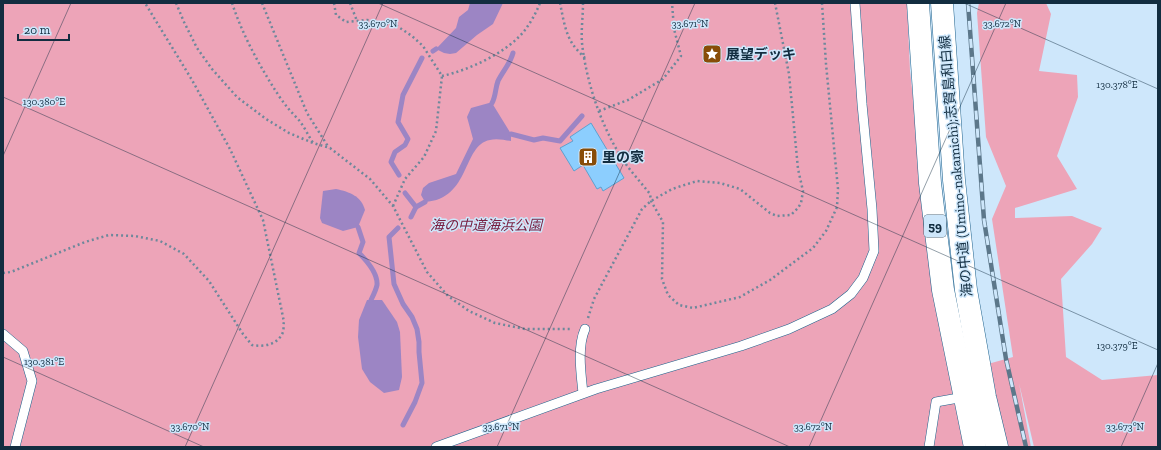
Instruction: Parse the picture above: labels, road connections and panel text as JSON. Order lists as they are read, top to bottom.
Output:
{
  "streets": {
    "main road": ["海の中道 (Umino-nakamichi);志賀島和白線", "59"]
  },
  "parks": ["海の中道海浜公園"],
  "places": {
    "place": ["展望デッキ"],
    "building": ["里の家"]
  },
  "scale_bar": "20 m",
  "coordinates": [
    "33.672°N",
    "33.670°N",
    "33.671°N",
    "130.378°E",
    "130.380°E",
    "130.379°E",
    "130.381°E",
    "33.673°N"
  ]
}
